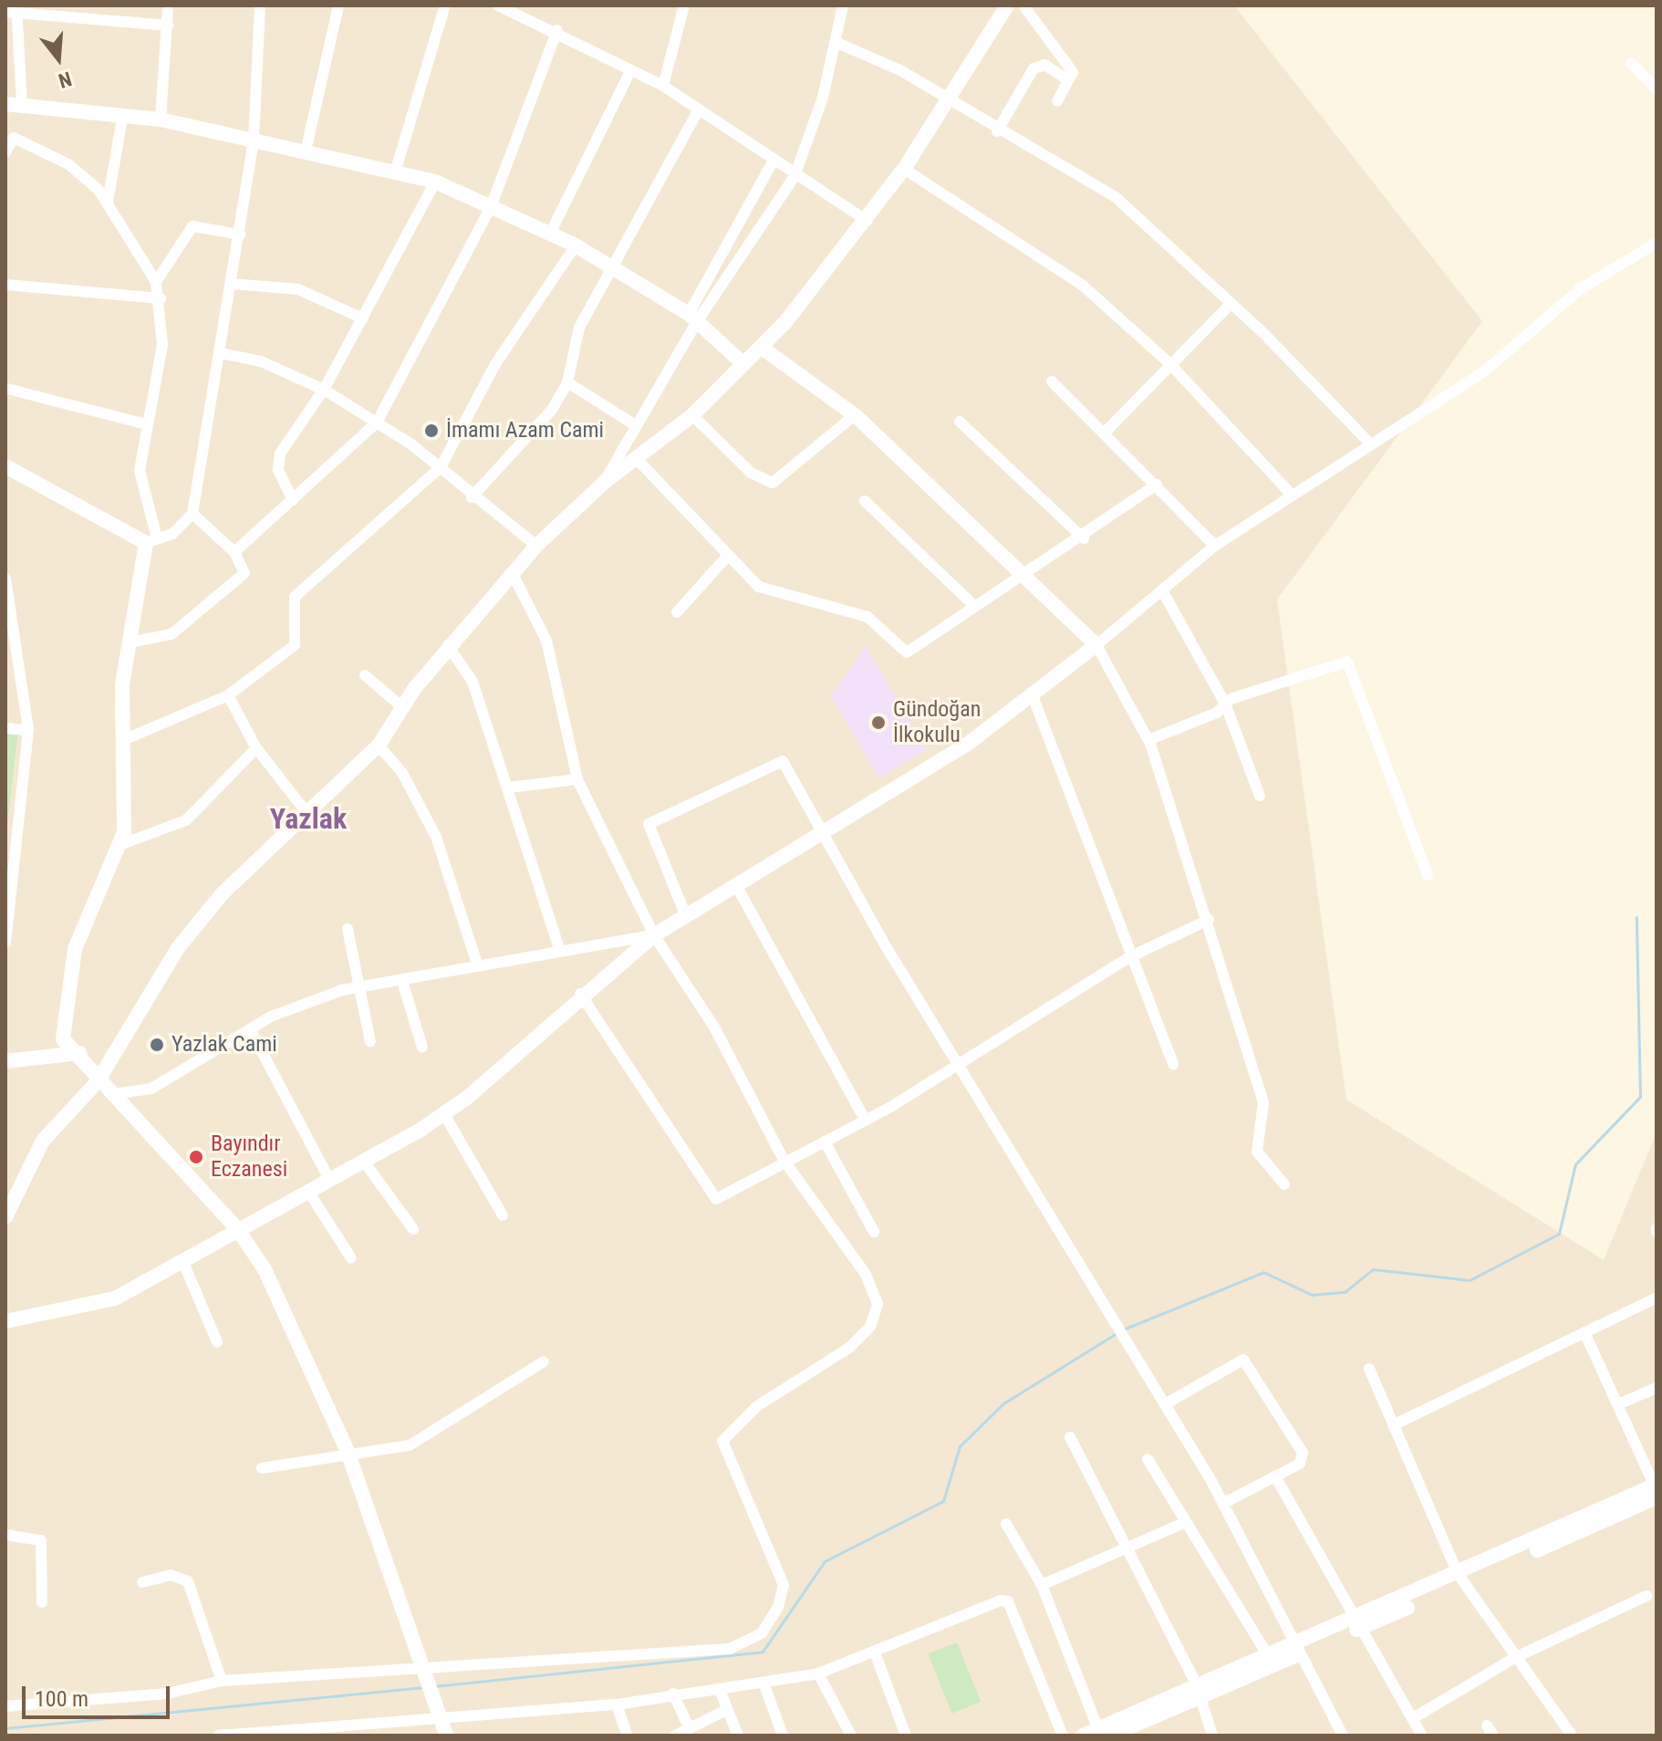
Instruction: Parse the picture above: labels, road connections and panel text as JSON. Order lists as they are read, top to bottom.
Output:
{
  "districts": ["Yazlak"],
  "places": [
    "İmamı Azam Cami",
    "Gündoğan İlkokulu",
    "Yazlak Cami",
    "Bayındır Eczanesi"
  ],
  "scale_bar": "100 m",
  "north": "bottom"
}
